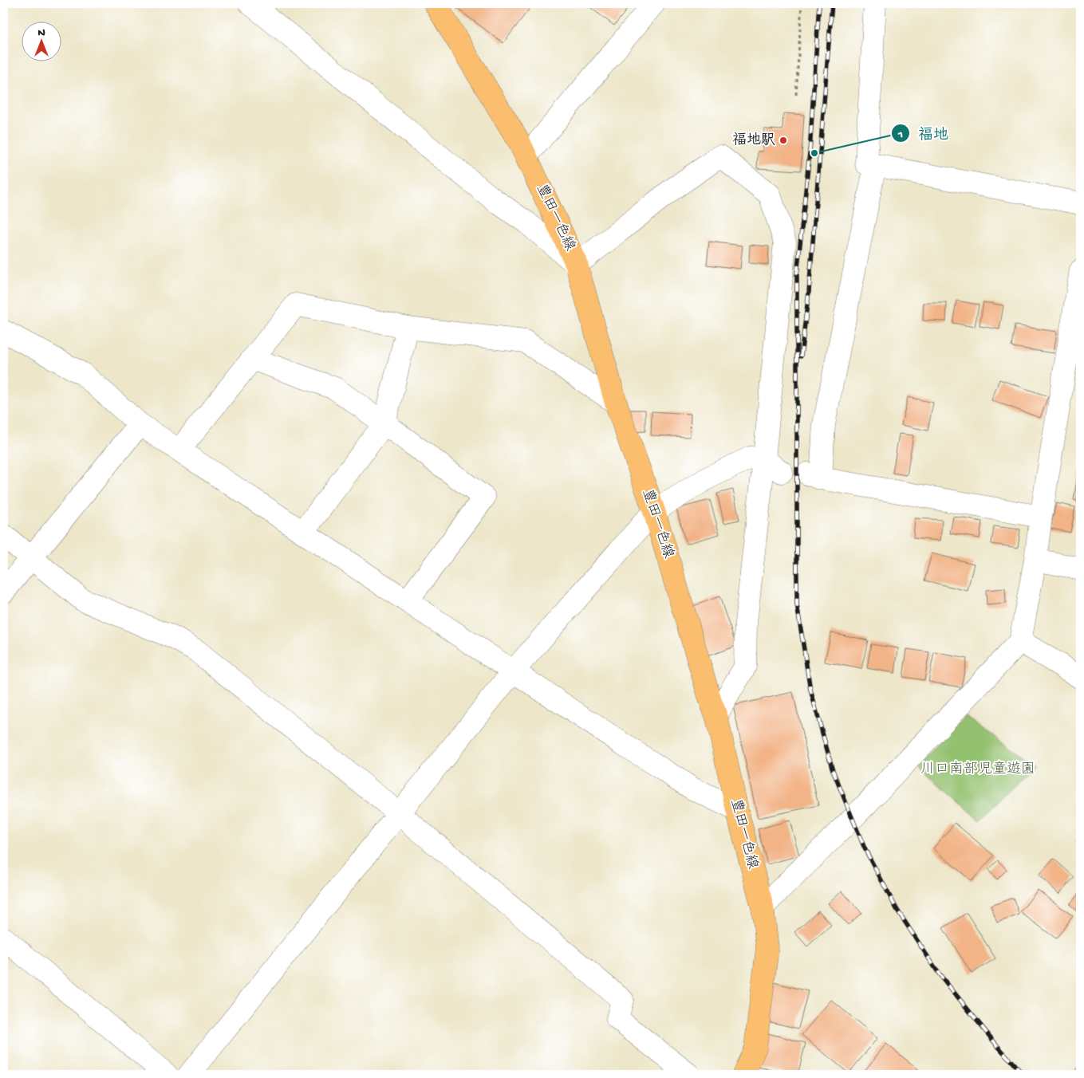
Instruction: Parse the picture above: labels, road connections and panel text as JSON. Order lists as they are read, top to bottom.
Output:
{
  "streets": {
    "main road": ["豊田一色線"]
  },
  "parks": ["川口南部児童遊園"],
  "places": ["福地駅", "福地"],
  "north": "top"
}
